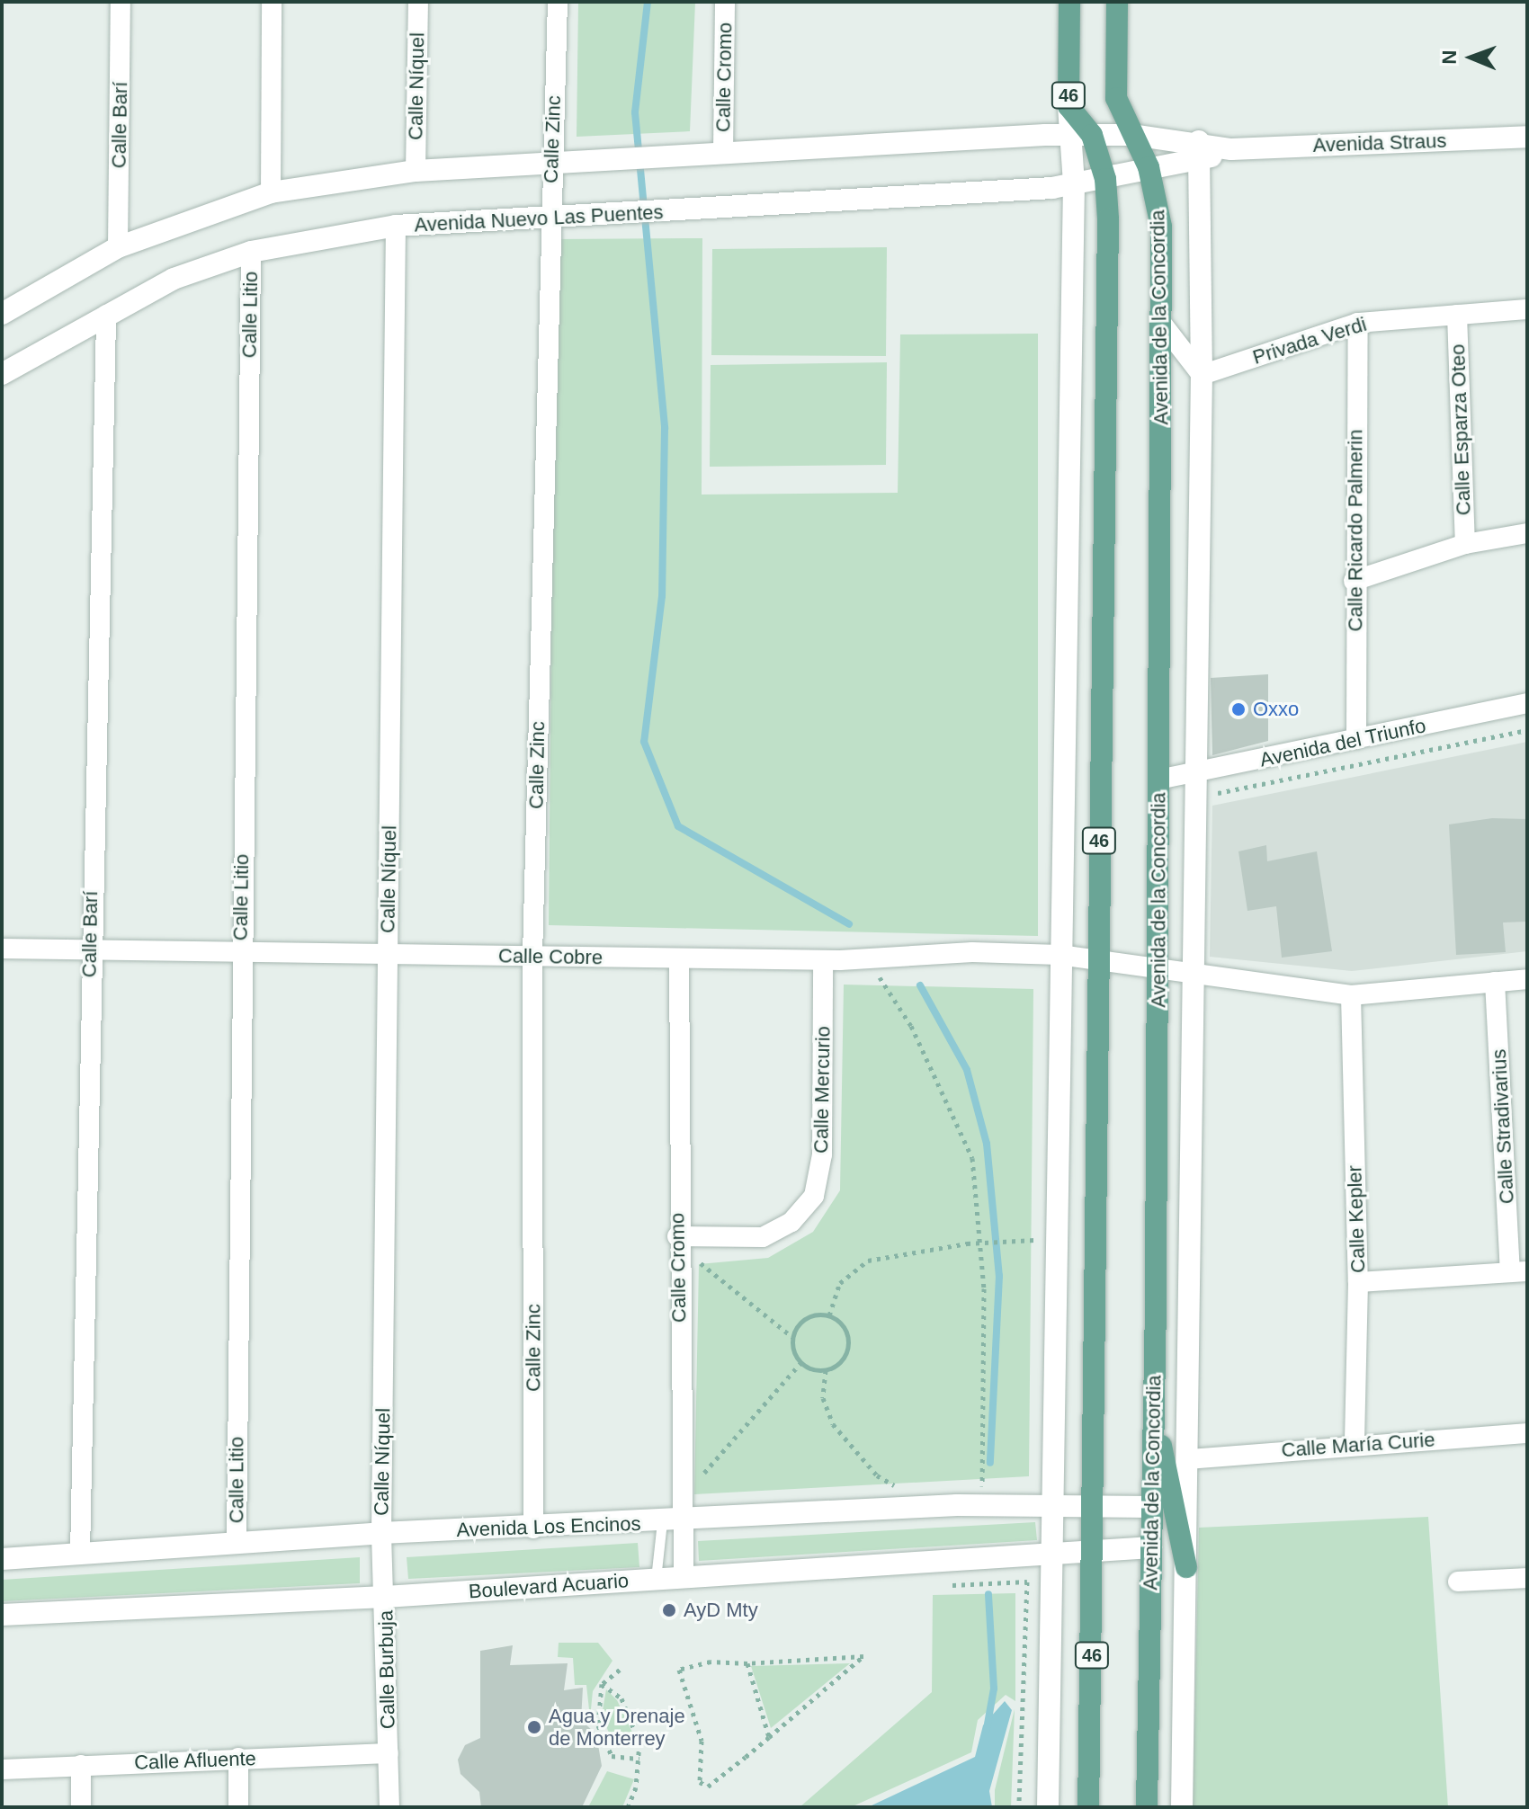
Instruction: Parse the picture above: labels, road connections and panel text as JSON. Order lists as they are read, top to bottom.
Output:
{
  "streets": {
    "main road": ["46", "Avenida de la Concordia"],
    "street": [
      "Calle Cromo",
      "Calle Níquel",
      "Calle Barí",
      "Calle Zinc",
      "Avenida Straus",
      "Avenida Nuevo Las Puentes",
      "Calle Litio",
      "Privada Verdi",
      "Calle Esparza Oteo",
      "Calle Ricardo Palmerin",
      "Avenida del Triunfo",
      "Calle Cobre",
      "Calle Mercurio",
      "Calle Stradivarius",
      "Calle Kepler",
      "Calle María Curie",
      "Avenida Los Encinos",
      "Boulevard Acuario",
      "Calle Burbuja",
      "Calle Afluente"
    ]
  },
  "crossings": [
    ["Calle Cromo", "Calle Cobre"],
    ["Calle Cromo", "Calle Mercurio"],
    ["Calle Cromo", "Avenida Los Encinos"],
    ["Calle Cromo", "Boulevard Acuario"],
    ["Calle Níquel", "Avenida Nuevo Las Puentes"],
    ["Calle Níquel", "Calle Cobre"],
    ["Calle Níquel", "Avenida Los Encinos"],
    ["Calle Níquel", "Calle Burbuja"],
    ["46", "Avenida Straus"],
    ["46", "Avenida Nuevo Las Puentes"],
    ["46", "Calle Cobre"],
    ["46", "Avenida Los Encinos"],
    ["46", "Boulevard Acuario"],
    ["Calle Barí", "Avenida Nuevo Las Puentes"],
    ["Calle Barí", "Calle Cobre"],
    ["Calle Barí", "Avenida Los Encinos"],
    ["Calle Zinc", "Avenida Nuevo Las Puentes"],
    ["Calle Zinc", "Calle Cobre"],
    ["Calle Zinc", "Avenida Los Encinos"],
    ["Avenida Straus", "Avenida Nuevo Las Puentes"],
    ["Avenida Straus", "Avenida de la Concordia"],
    ["Avenida Nuevo Las Puentes", "Calle Litio"],
    ["Calle Litio", "Calle Cobre"],
    ["Calle Litio", "Avenida Los Encinos"],
    ["Avenida de la Concordia", "Privada Verdi"],
    ["Avenida de la Concordia", "Avenida del Triunfo"],
    ["Avenida de la Concordia", "Calle Cobre"],
    ["Avenida de la Concordia", "Calle María Curie"],
    ["Avenida de la Concordia", "Avenida Los Encinos"],
    ["Avenida de la Concordia", "Boulevard Acuario"],
    ["Privada Verdi", "Calle Esparza Oteo"],
    ["Privada Verdi", "Calle Ricardo Palmerin"],
    ["Calle Ricardo Palmerin", "Avenida del Triunfo"],
    ["Calle Cobre", "Calle Mercurio"],
    ["Calle Cobre", "Calle Stradivarius"],
    ["Calle Cobre", "Calle Kepler"],
    ["Calle Kepler", "Calle María Curie"],
    ["Avenida Los Encinos", "Calle Burbuja"],
    ["Boulevard Acuario", "Calle Burbuja"],
    ["Calle Burbuja", "Calle Afluente"]
  ],
  "places": ["Oxxo", "AyD Mty", "Agua y Drenaje de Monterrey"],
  "north": "left"
}
